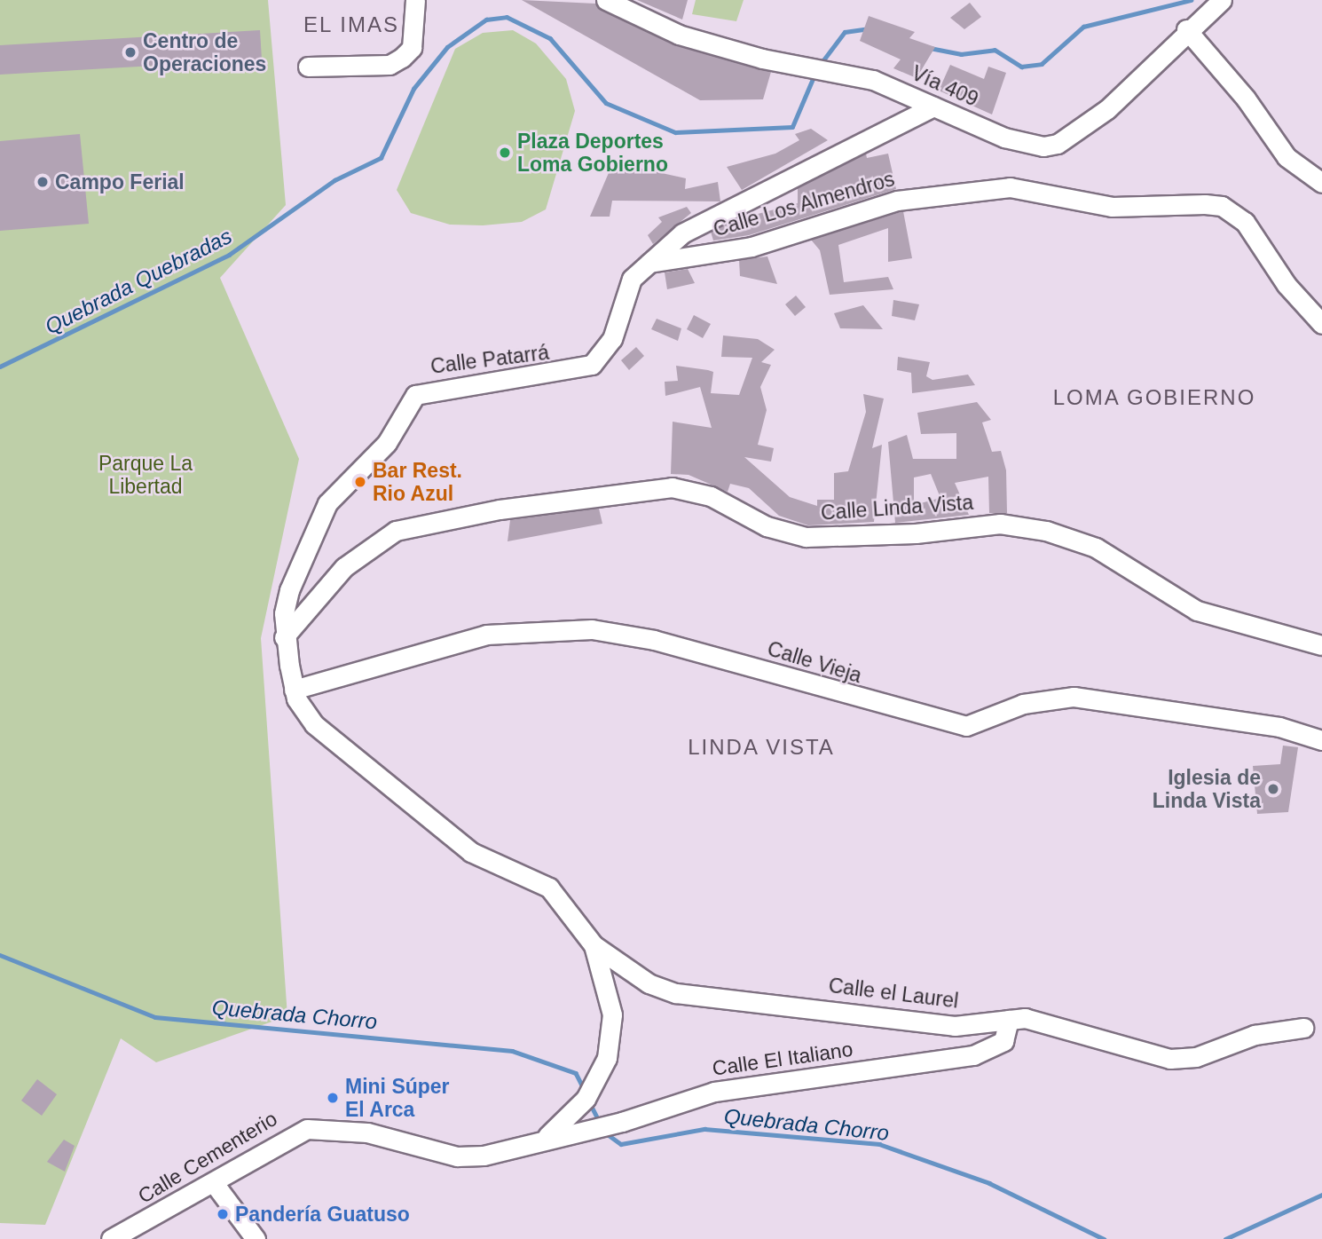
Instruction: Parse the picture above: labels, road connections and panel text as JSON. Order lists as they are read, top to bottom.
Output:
{
  "streets": {
    "street": [
      "Vía 409",
      "Calle Los Almendros",
      "Calle Patarrá",
      "Calle Linda Vista",
      "Calle Vieja",
      "Calle el Laurel",
      "Calle El Italiano",
      "Calle Cementerio"
    ]
  },
  "crossings": [
    ["Vía 409", "Calle Patarrá"],
    ["Calle Los Almendros", "Calle Patarrá"],
    ["Calle Patarrá", "Calle Linda Vista"],
    ["Calle Patarrá", "Calle Vieja"],
    ["Calle Patarrá", "Calle el Laurel"],
    ["Calle Patarrá", "Calle El Italiano"],
    ["Calle Patarrá", "Calle Cementerio"],
    ["Calle el Laurel", "Calle El Italiano"],
    ["Calle El Italiano", "Calle Cementerio"]
  ],
  "districts": ["EL IMAS", "LOMA GOBIERNO", "LINDA VISTA"],
  "water": ["Quebrada Quebradas", "Quebrada Chorro"],
  "parks": ["Parque La Libertad"],
  "places": [
    "Centro de Operaciones",
    "Plaza Deportes Loma Gobierno",
    "Campo Ferial",
    "Bar Rest. Rio Azul",
    "Iglesia de Linda Vista",
    "Mini Súper El Arca",
    "Pandería Guatuso"
  ]
}
